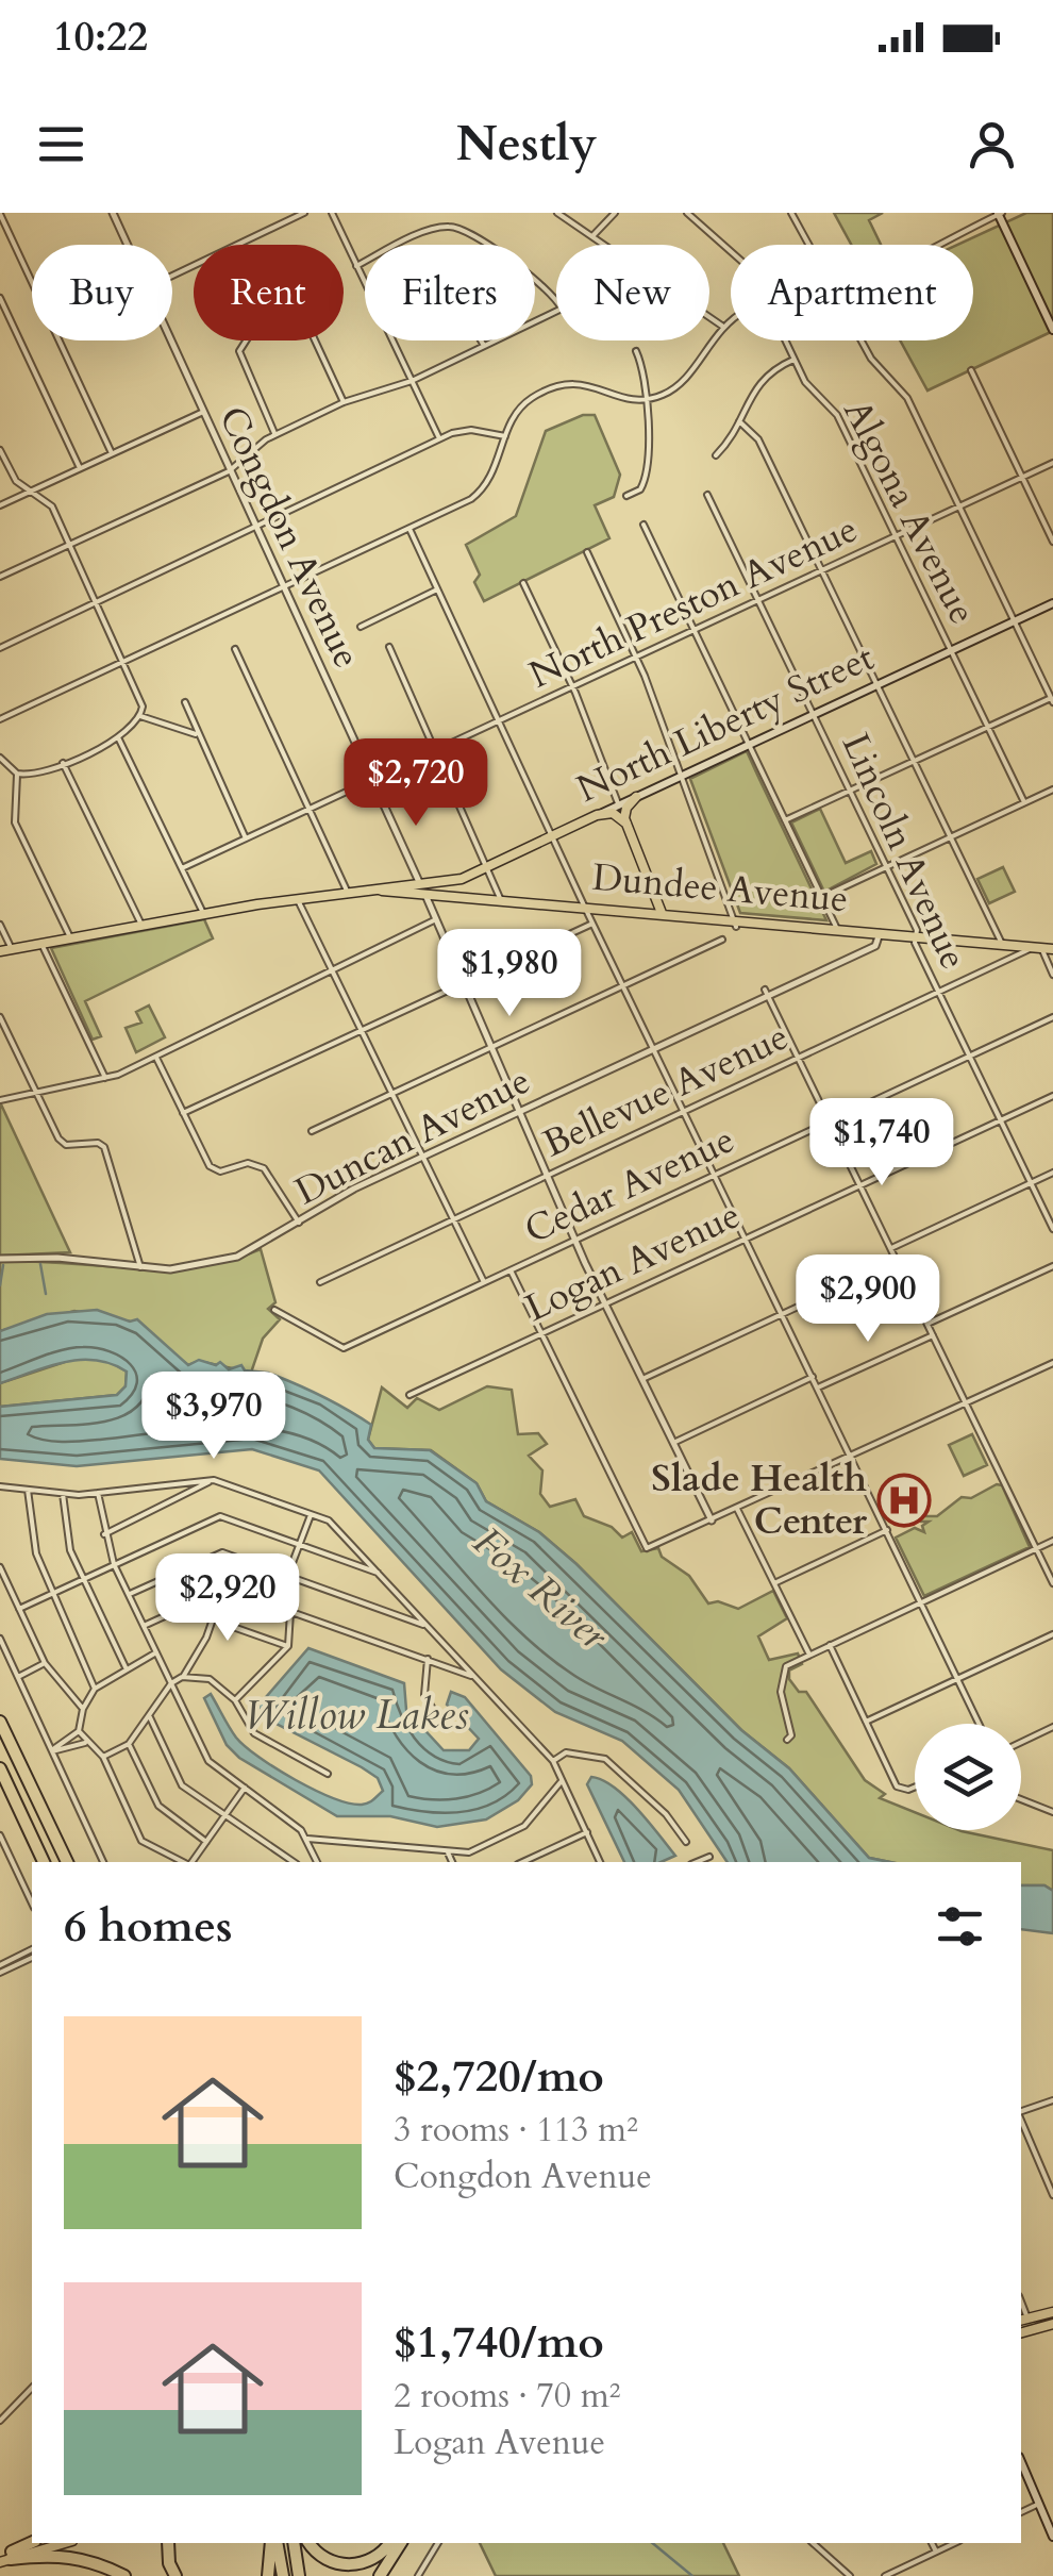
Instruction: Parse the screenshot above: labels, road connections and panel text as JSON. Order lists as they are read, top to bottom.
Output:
{
  "streets": {
    "main road": ["North Liberty Street", "Dundee Avenue"],
    "street": [
      "Algona Avenue",
      "Congdon Avenue",
      "North Preston Avenue",
      "Lincoln Avenue",
      "Bellevue Avenue",
      "Duncan Avenue",
      "Cedar Avenue",
      "Logan Avenue"
    ]
  },
  "crossings": [
    ["Algona Avenue", "North Preston Avenue"],
    ["Algona Avenue", "North Liberty Street"],
    ["Congdon Avenue", "North Preston Avenue"],
    ["Congdon Avenue", "North Liberty Street"],
    ["Congdon Avenue", "Dundee Avenue"],
    ["Congdon Avenue", "Bellevue Avenue"],
    ["Congdon Avenue", "Duncan Avenue"],
    ["Congdon Avenue", "Cedar Avenue"],
    ["Congdon Avenue", "Logan Avenue"],
    ["North Preston Avenue", "Lincoln Avenue"],
    ["North Liberty Street", "Lincoln Avenue"],
    ["North Liberty Street", "Dundee Avenue"],
    ["Lincoln Avenue", "Dundee Avenue"],
    ["Lincoln Avenue", "Bellevue Avenue"],
    ["Lincoln Avenue", "Cedar Avenue"],
    ["Lincoln Avenue", "Logan Avenue"],
    ["Dundee Avenue", "Bellevue Avenue"],
    ["Dundee Avenue", "Duncan Avenue"]
  ],
  "water": ["Fox River", "Willow Lakes"],
  "places": {
    "hospital": ["Slade Health Center"]
  },
  "page": {
    "status": "10:22",
    "header": "Nestly",
    "chip": [
      "Buy",
      "Rent",
      "Filters",
      "New",
      "Apartment"
    ],
    "price": [
      "$2,720",
      "$1,980",
      "$1,740",
      "$2,900",
      "$3,970",
      "$2,920"
    ],
    "heading": "6 homes",
    "list": [
      {
        "name": "$2,720/mo",
        "note": "3 rooms · 113 m² · Congdon Avenue"
      },
      {
        "name": "$1,740/mo",
        "note": "2 rooms · 70 m² · Logan Avenue"
      }
    ]
  }
}
